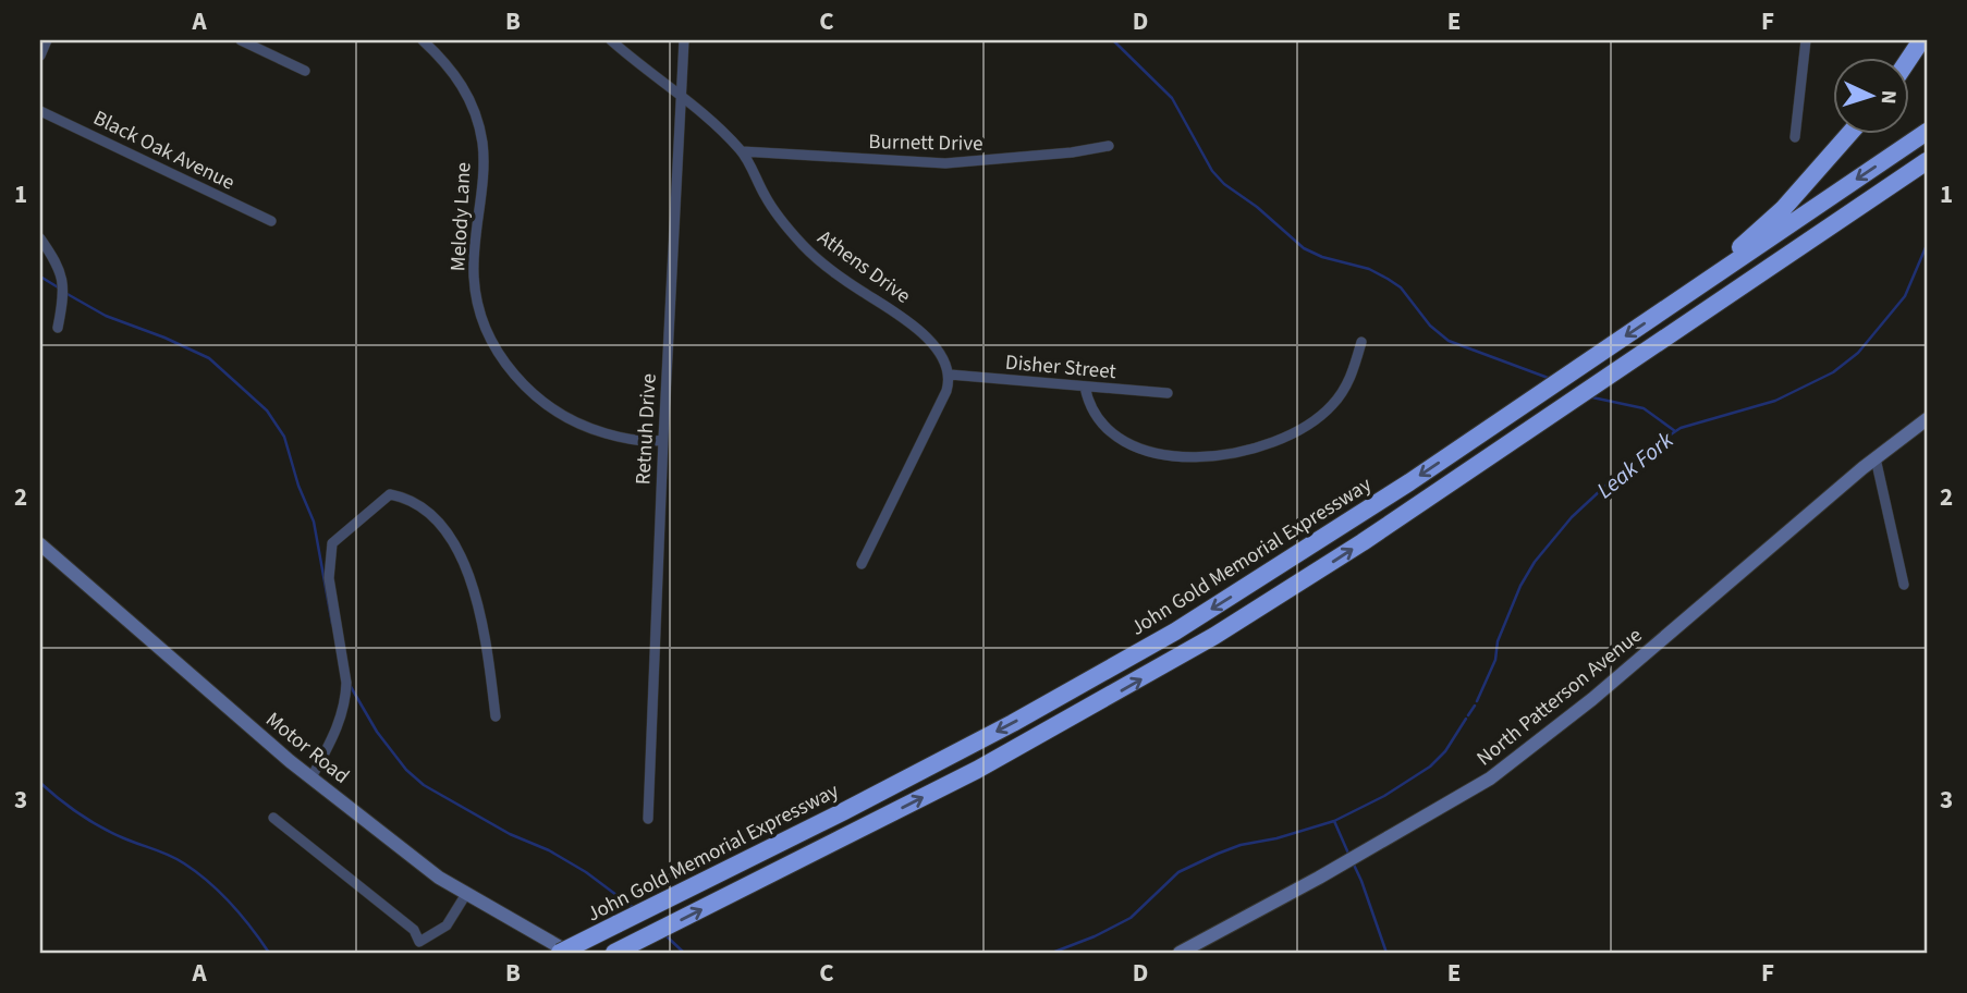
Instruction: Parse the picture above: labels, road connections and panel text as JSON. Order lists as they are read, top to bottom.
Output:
{
  "streets": {
    "highway": ["John Gold Memorial Expressway"],
    "main road": ["North Patterson Avenue", "Motor Road"],
    "street": [
      "Burnett Drive",
      "Black Oak Avenue",
      "Melody Lane",
      "Athens Drive",
      "Disher Street",
      "Retnuh Drive"
    ]
  },
  "crossings": [
    ["Burnett Drive", "Athens Drive"],
    ["Melody Lane", "Retnuh Drive"],
    ["Athens Drive", "Disher Street"],
    ["Athens Drive", "Retnuh Drive"]
  ],
  "water": ["Leak Fork"],
  "north": "right",
  "grid": {
    "columns": [
      "A",
      "B",
      "C",
      "D",
      "E",
      "F"
    ],
    "rows": ["1", "2", "3"]
  }
}
